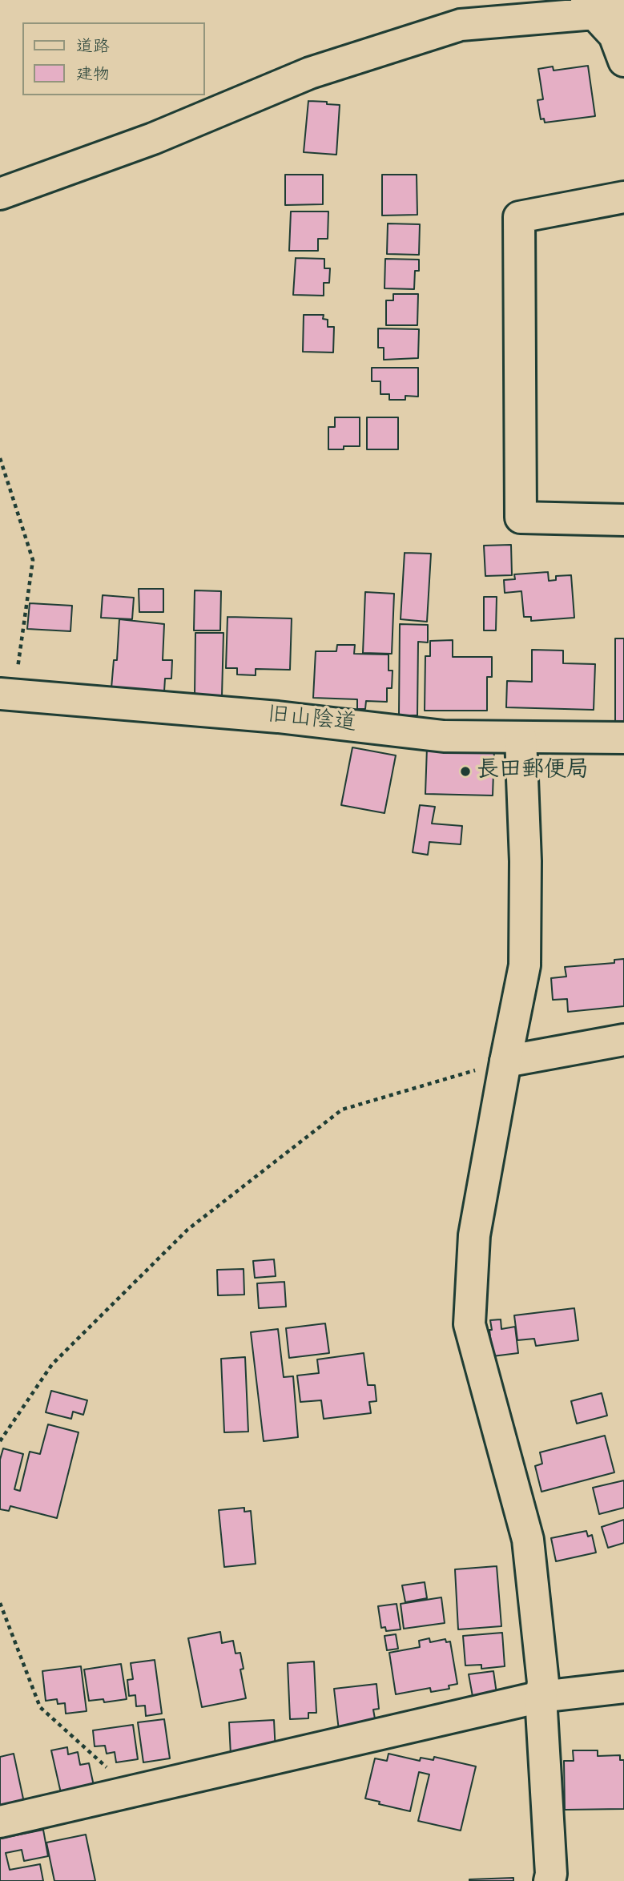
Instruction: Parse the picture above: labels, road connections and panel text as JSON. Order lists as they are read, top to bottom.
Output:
{
  "streets": {
    "street": ["旧山陰道"]
  },
  "places": ["長田郵便局"],
  "legend": ["道路", "建物"]
}
